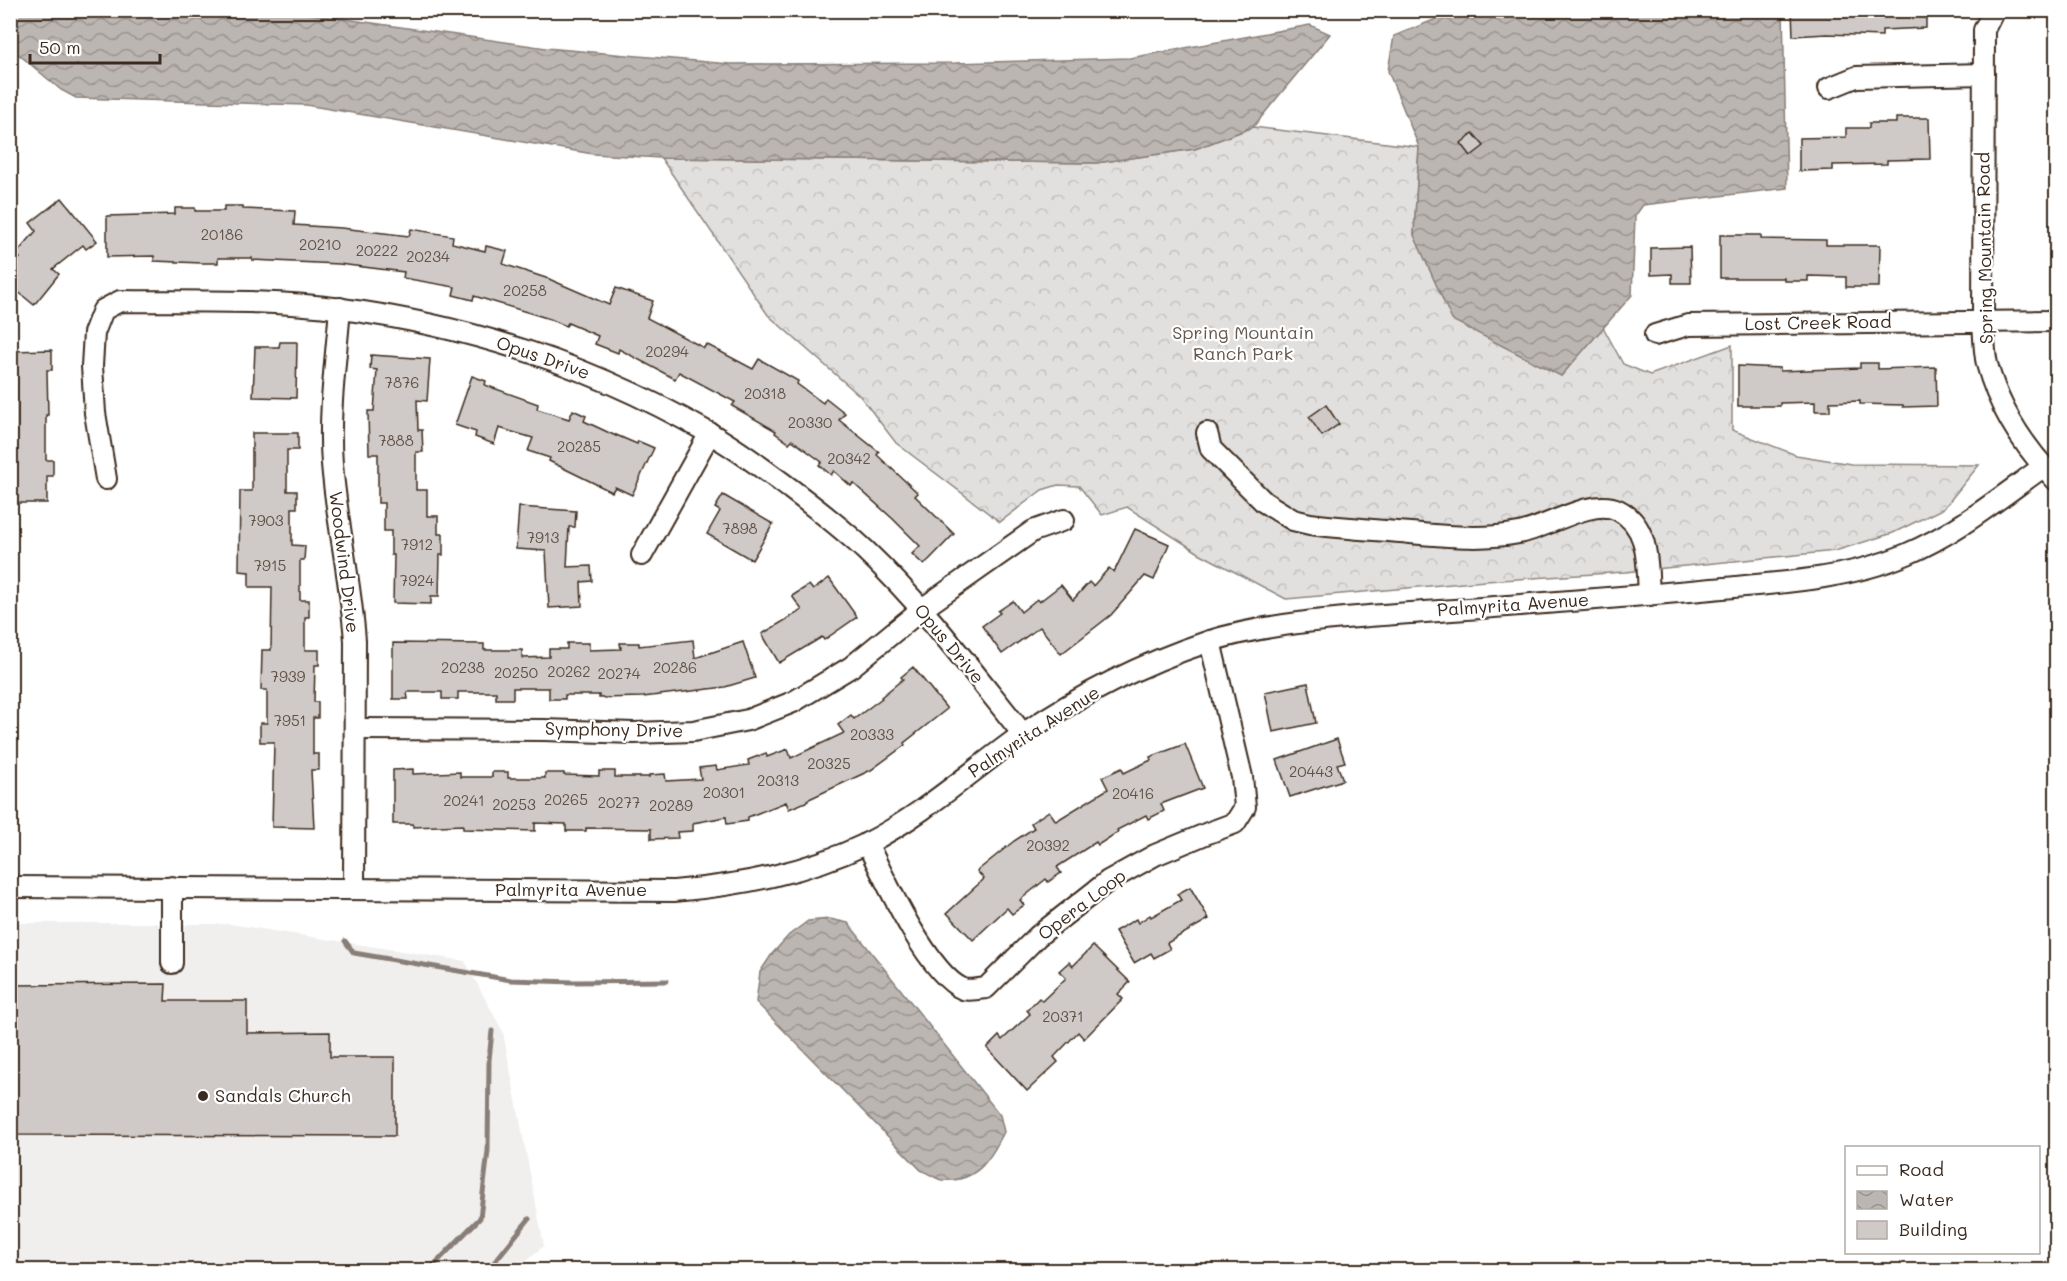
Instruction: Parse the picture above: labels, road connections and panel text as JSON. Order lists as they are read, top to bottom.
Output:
{
  "streets": {
    "street": [
      "Spring Mountain Road",
      "Lost Creek Road",
      "Opus Drive",
      "Woodwind Drive",
      "Palmyrita Avenue",
      "Symphony Drive",
      "Opera Loop"
    ]
  },
  "crossings": [
    ["Spring Mountain Road", "Lost Creek Road"],
    ["Spring Mountain Road", "Palmyrita Avenue"],
    ["Opus Drive", "Woodwind Drive"],
    ["Opus Drive", "Palmyrita Avenue"],
    ["Opus Drive", "Symphony Drive"],
    ["Woodwind Drive", "Palmyrita Avenue"],
    ["Woodwind Drive", "Symphony Drive"],
    ["Palmyrita Avenue", "Opera Loop"]
  ],
  "parks": ["Spring Mountain Ranch Park"],
  "places": ["Sandals Church"],
  "house_numbers": [
    "20186",
    "20210",
    "20222",
    "20234",
    "20258",
    "20294",
    "7876",
    "20318",
    "20330",
    "7888",
    "20285",
    "20342",
    "7903",
    "7898",
    "7913",
    "7912",
    "7915",
    "7924",
    "20238",
    "20286",
    "20262",
    "20250",
    "20274",
    "7939",
    "7951",
    "20333",
    "20325",
    "20443",
    "20313",
    "20301",
    "20416",
    "20265",
    "20241",
    "20277",
    "20253",
    "20289",
    "20392",
    "20371"
  ],
  "legend": ["Road", "Water", "Building"],
  "scale_bar": "50 m"
}
